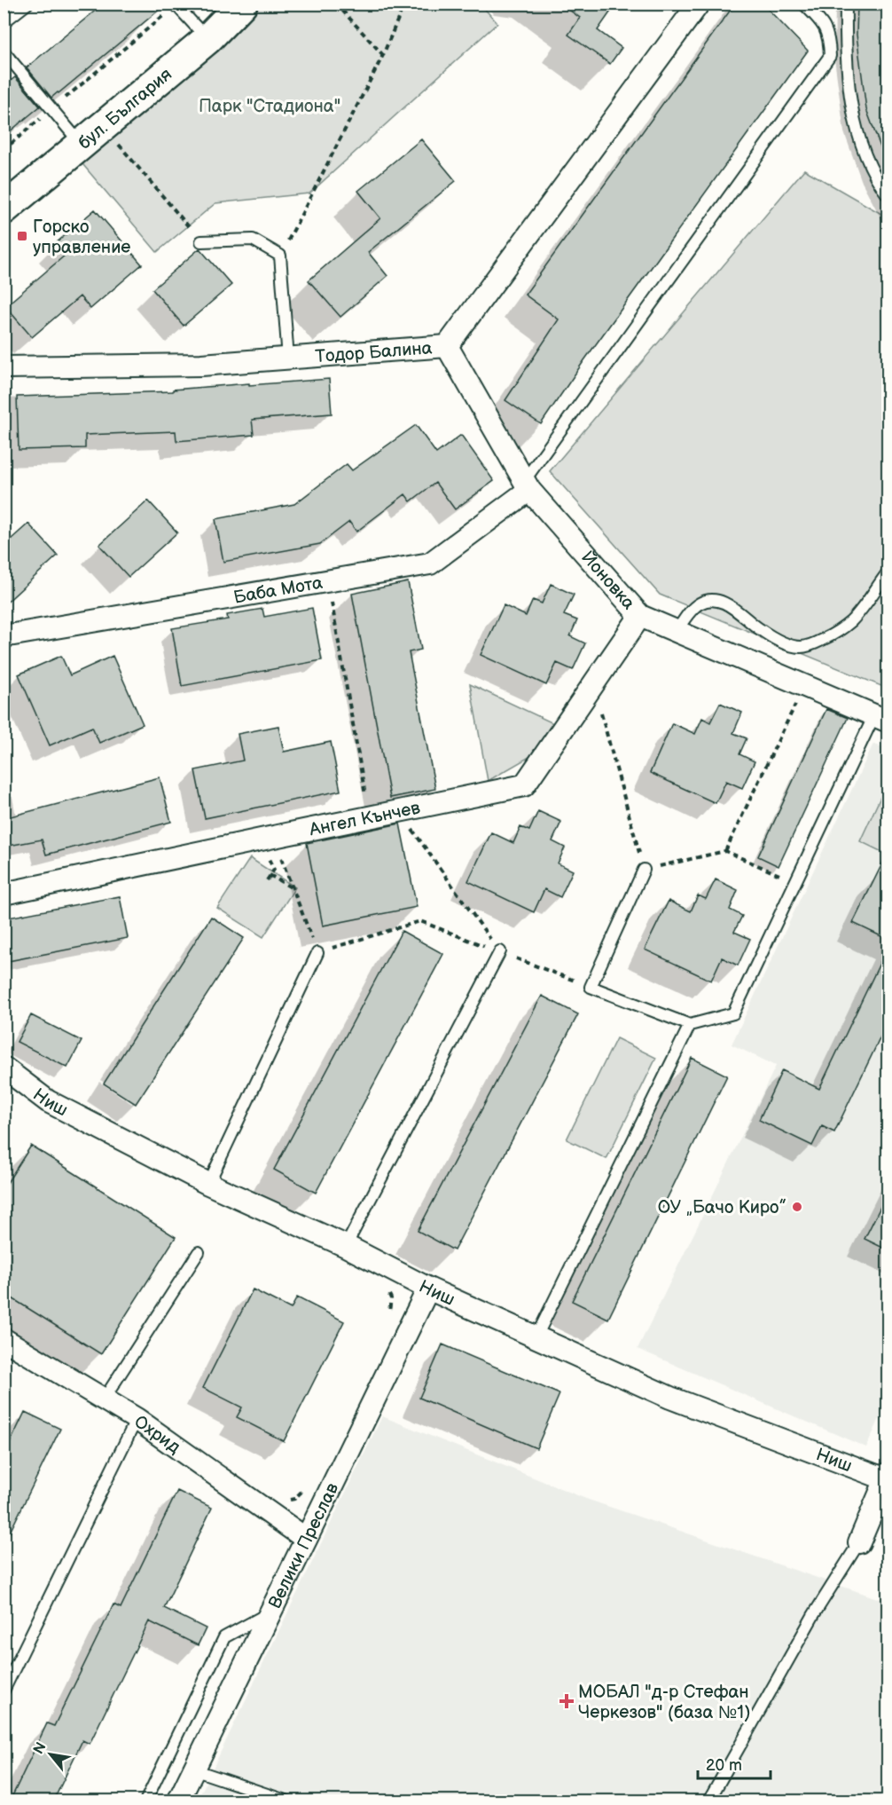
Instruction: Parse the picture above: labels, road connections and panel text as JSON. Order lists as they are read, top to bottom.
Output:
{
  "streets": {
    "main road": ["бул. България"],
    "street": [
      "Тодор Балина",
      "Йоновка",
      "Баба Мота",
      "Ангел Кънчев",
      "Ниш",
      "Охрид",
      "Велики Преслав"
    ]
  },
  "crossings": [
    ["Тодор Балина", "Йоновка"],
    ["Йоновка", "Баба Мота"],
    ["Йоновка", "Ангел Кънчев"],
    ["Ниш", "Велики Преслав"],
    ["Охрид", "Велики Преслав"]
  ],
  "parks": ["Парк \"Стадиона\""],
  "places": {
    "transit": ["Горско управление"],
    "other": ["ОУ „Бачо Киро”"],
    "health": ["МОБАЛ \"д-р Стефан Черкезов\" (база №1)"]
  },
  "scale_bar": "20 m",
  "north": "top left"
}
